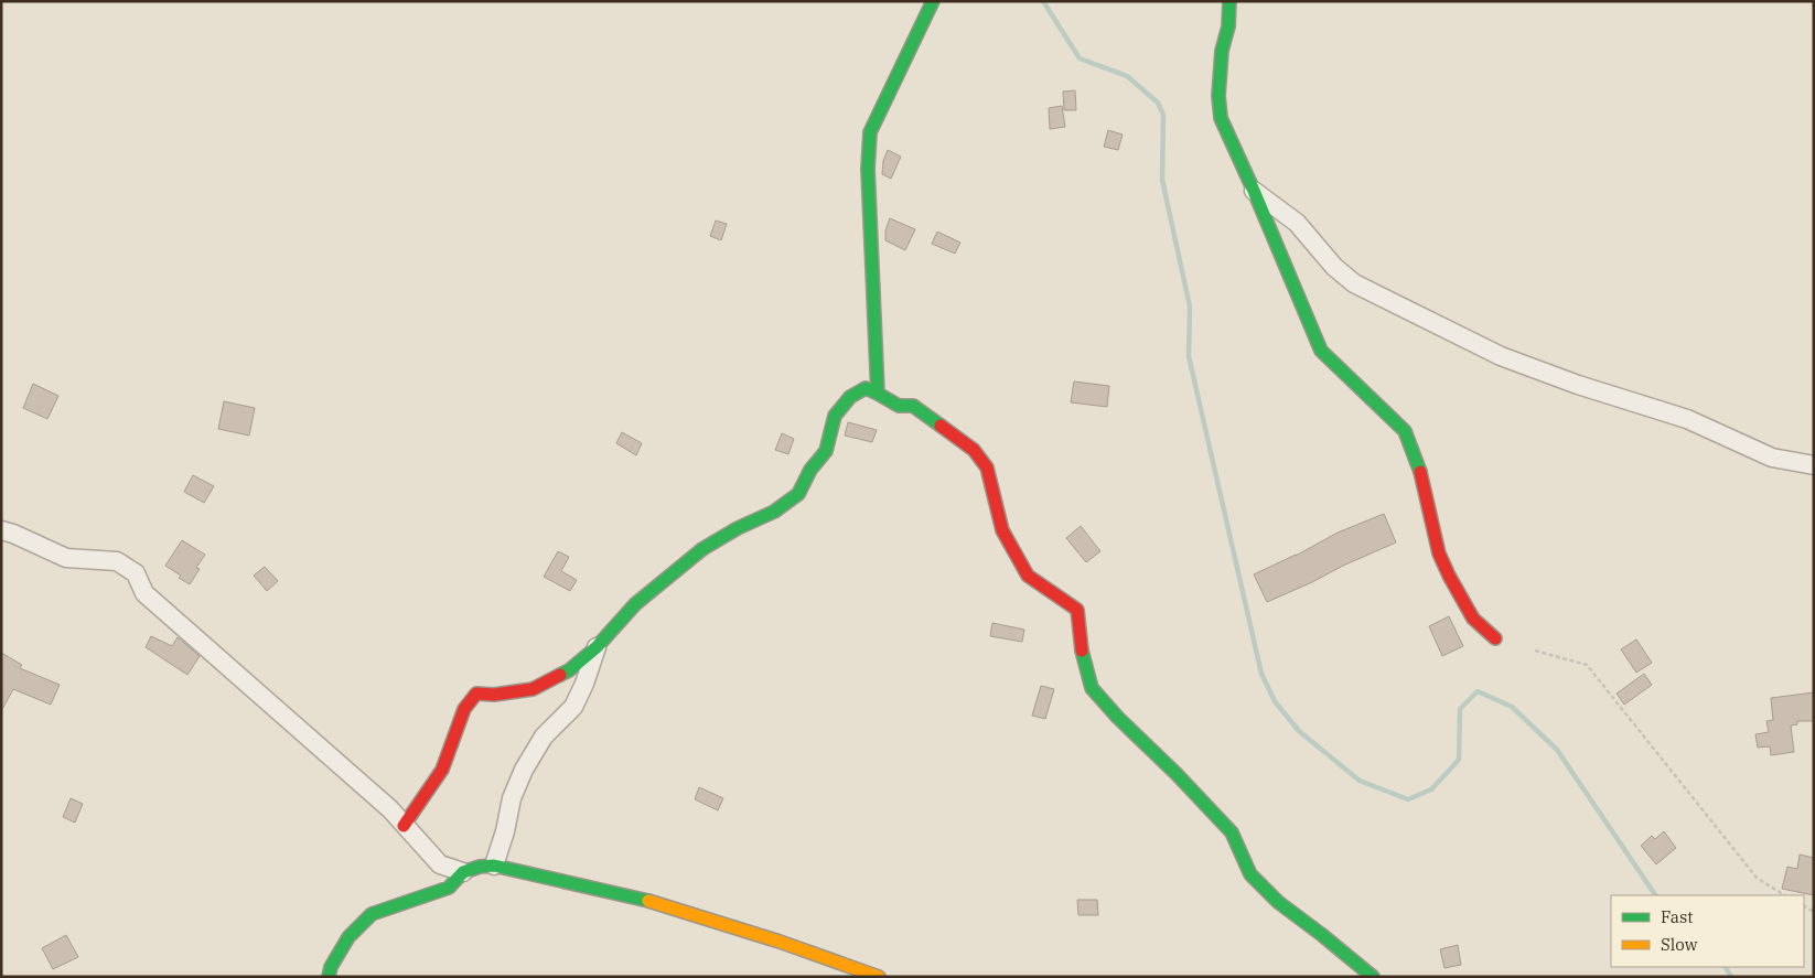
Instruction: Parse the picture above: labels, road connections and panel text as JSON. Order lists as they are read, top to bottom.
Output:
{
  "legend": ["Fast", "Slow"]
}
